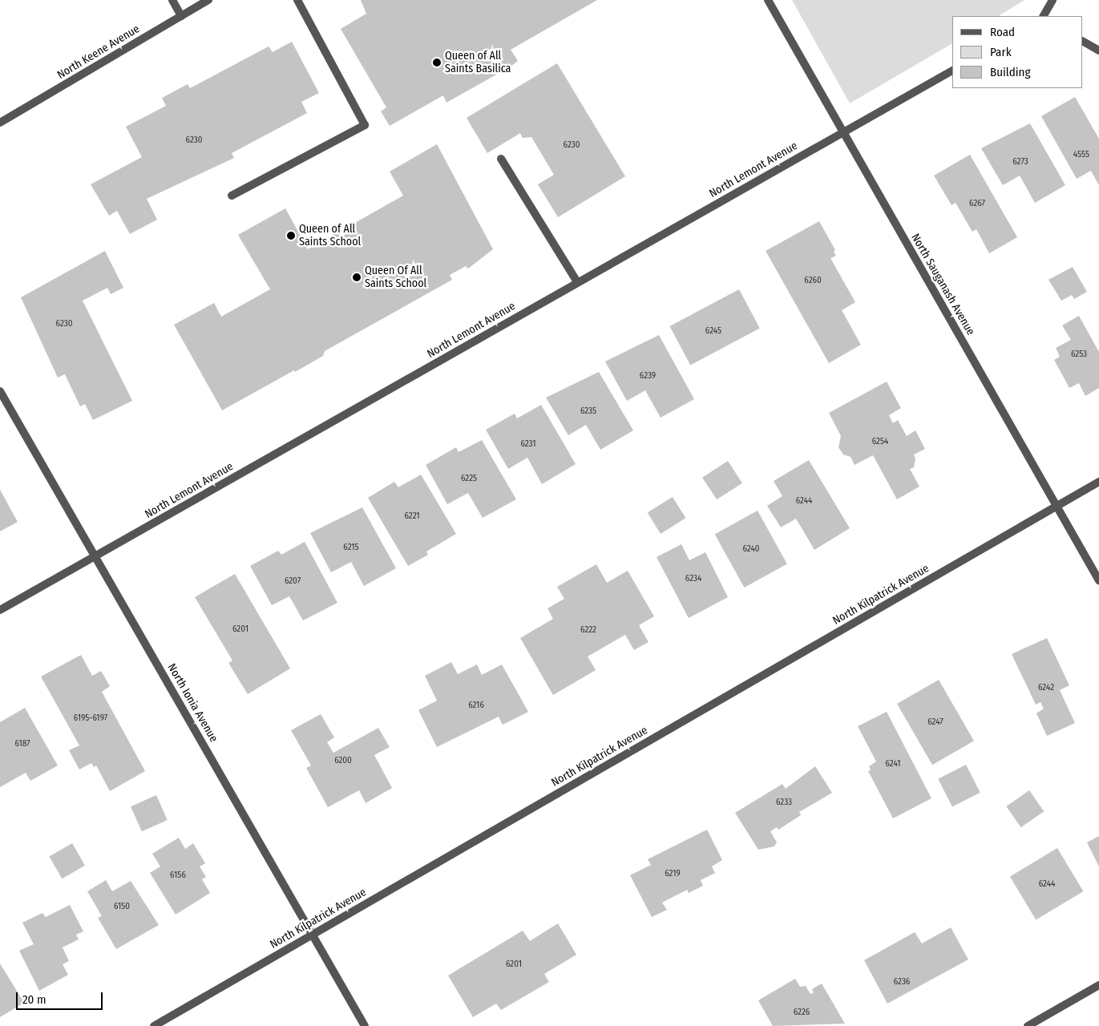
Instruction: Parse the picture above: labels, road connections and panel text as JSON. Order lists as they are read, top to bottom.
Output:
{
  "streets": {
    "street": [
      "North Keene Avenue",
      "North Lemont Avenue",
      "North Sauganash Avenue",
      "North Kilpatrick Avenue",
      "North Ionia Avenue"
    ]
  },
  "crossings": [
    ["North Lemont Avenue", "North Sauganash Avenue"],
    ["North Lemont Avenue", "North Ionia Avenue"],
    ["North Sauganash Avenue", "North Kilpatrick Avenue"],
    ["North Kilpatrick Avenue", "North Ionia Avenue"]
  ],
  "places": ["Queen of All Saints Basilica", "Queen of All Saints School", "Queen Of All Saints School"],
  "house_numbers": [
    "6230",
    "6230",
    "4555",
    "6273",
    "6267",
    "6260",
    "6230",
    "6245",
    "6253",
    "6239",
    "6235",
    "6254",
    "6231",
    "6225",
    "6244",
    "6221",
    "6215",
    "6240",
    "6234",
    "6207",
    "6201",
    "6222",
    "6242",
    "6216",
    "6195-6197",
    "6247",
    "6187",
    "6200",
    "6241",
    "6233",
    "6219",
    "6156",
    "6244",
    "6150",
    "6201",
    "6236",
    "6226"
  ],
  "legend": ["Road", "Park", "Building"],
  "scale_bar": "20 m"
}
